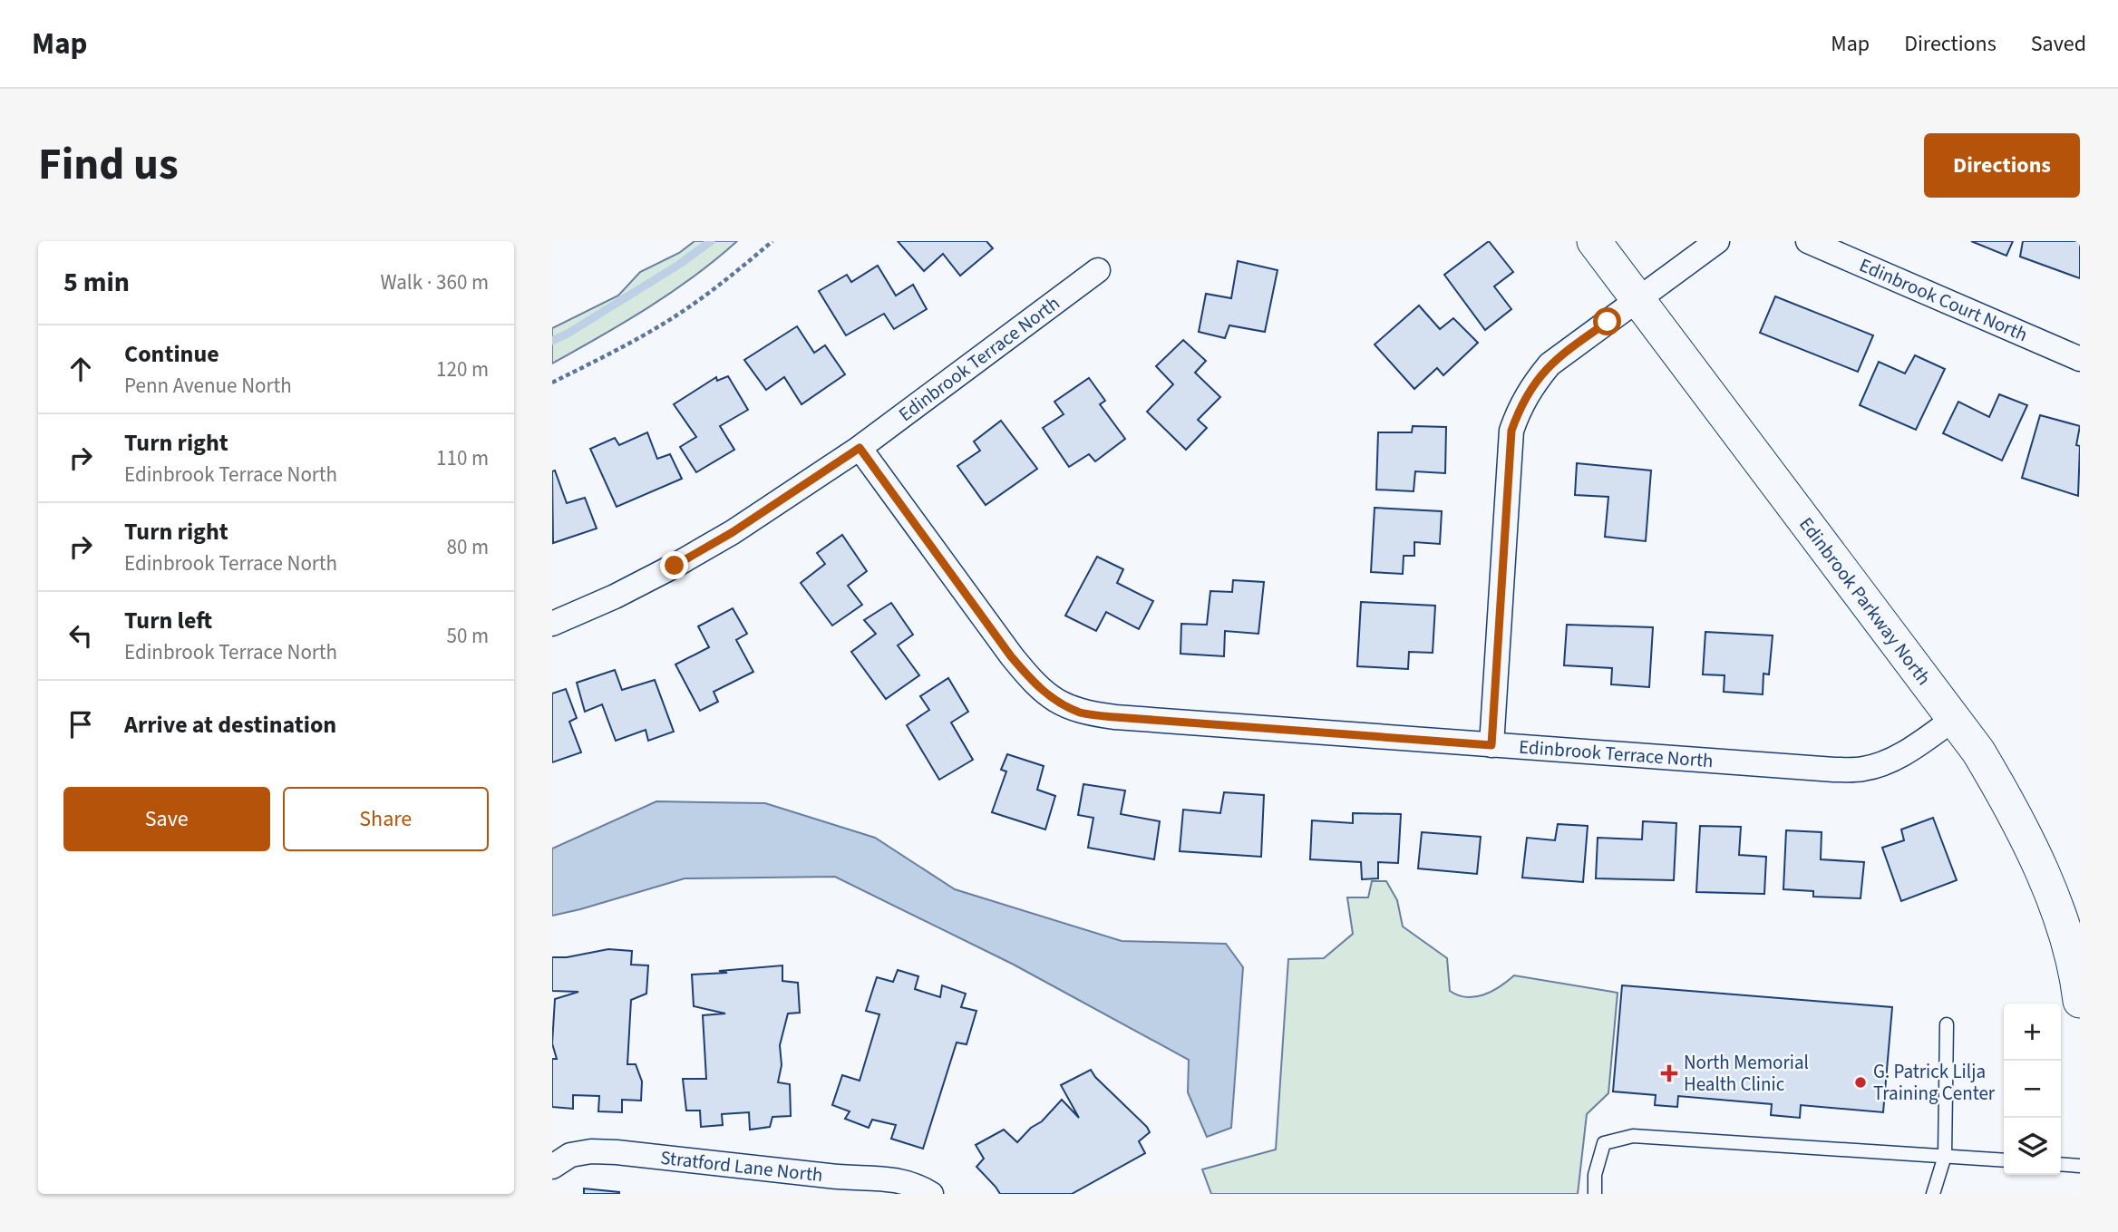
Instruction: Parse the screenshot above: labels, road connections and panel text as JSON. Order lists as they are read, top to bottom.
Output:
{
  "streets": {
    "street": [
      "Edinbrook Court North",
      "Edinbrook Terrace North",
      "Edinbrook Parkway North",
      "Stratford Lane North"
    ]
  },
  "crossings": [
    ["Edinbrook Terrace North", "Edinbrook Parkway North"]
  ],
  "places": {
    "health": ["North Memorial Health Clinic"],
    "other": ["G. Patrick Lilja Training Center"]
  },
  "page": {
    "header": "Map",
    "nav": ["Map", "Directions", "Saved"],
    "title": "Find us",
    "buttons": [
      "Directions",
      ["Save", "Share"]
    ],
    "heading": ["5 min", "Walk · 360 m"],
    "list": [
      ["Continue", "Penn Avenue North", "120 m"],
      ["Turn right", "Edinbrook Terrace North", "110 m"],
      ["Turn right", "Edinbrook Terrace North", "80 m"],
      ["Turn left", "Edinbrook Terrace North", "50 m"],
      "Arrive at destination"
    ],
    "map_buttons": ["+", "−"]
  }
}
